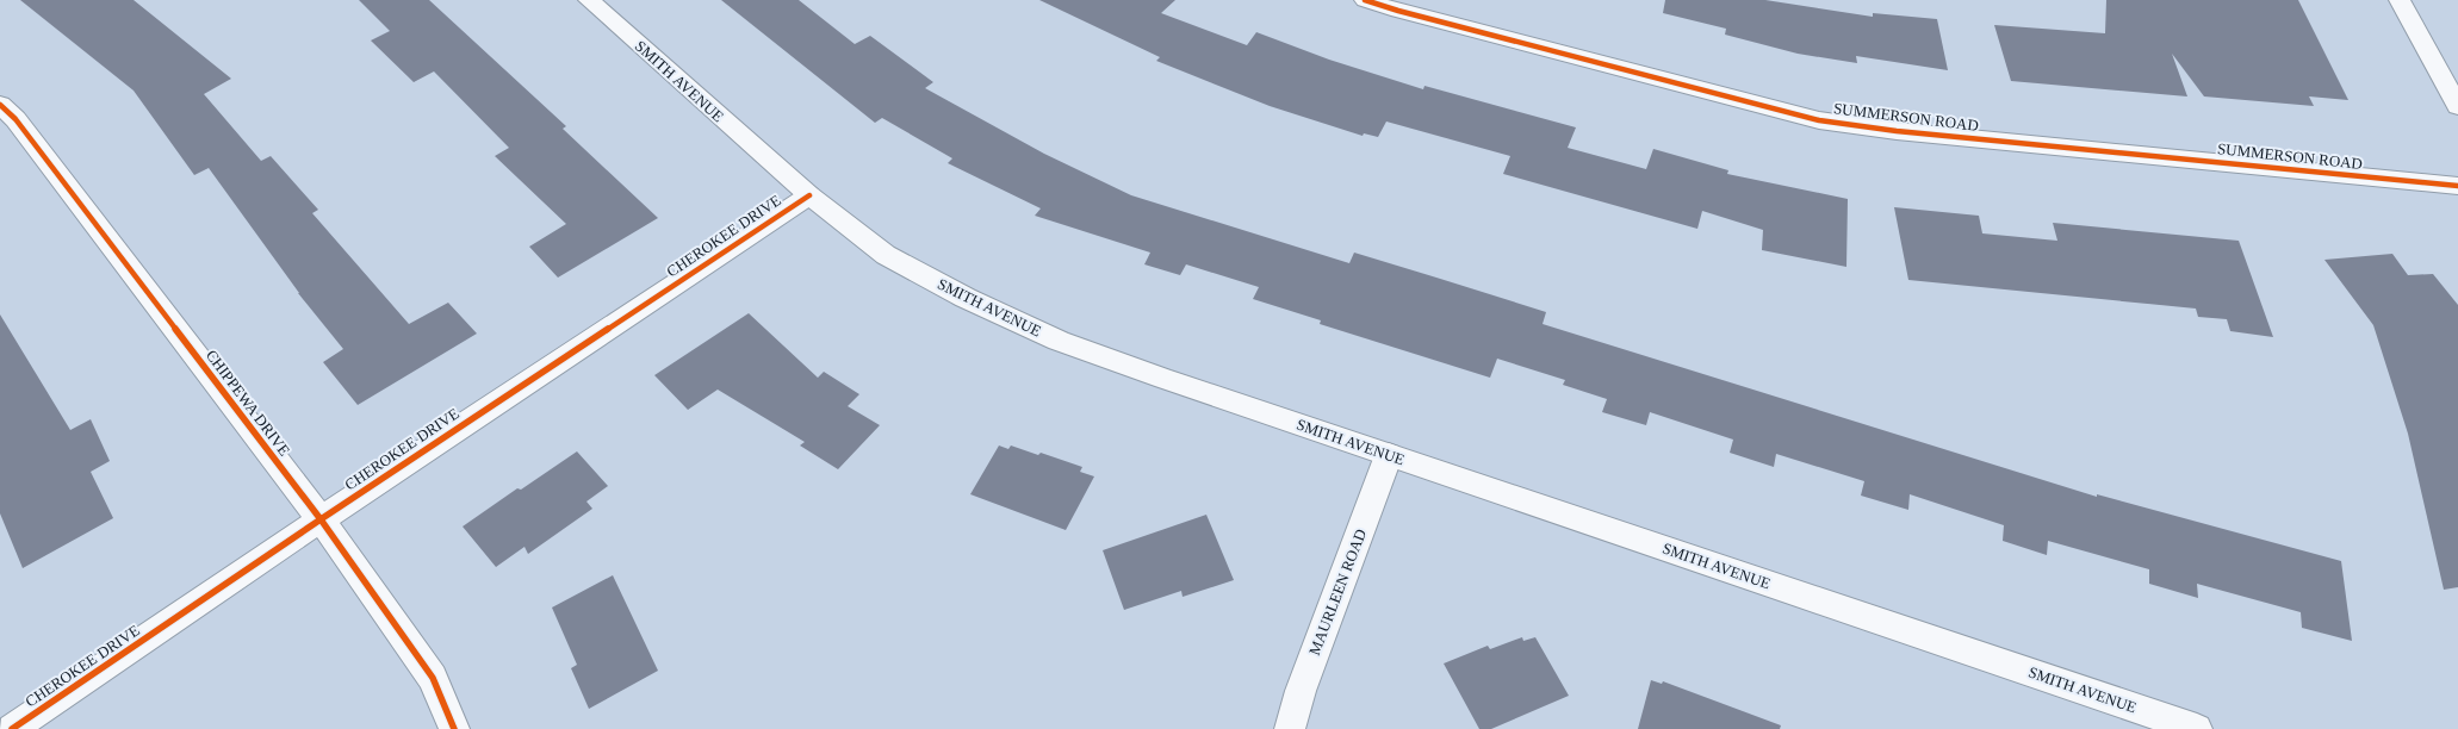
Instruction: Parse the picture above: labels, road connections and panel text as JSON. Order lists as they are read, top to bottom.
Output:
{
  "streets": {
    "street": [
      "SMITH AVENUE",
      "SUMMERSON ROAD",
      "CHEROKEE DRIVE",
      "CHIPPEWA DRIVE",
      "MAURLEEN ROAD"
    ]
  },
  "crossings": [
    ["SMITH AVENUE", "CHEROKEE DRIVE"],
    ["SMITH AVENUE", "MAURLEEN ROAD"],
    ["CHEROKEE DRIVE", "CHIPPEWA DRIVE"]
  ]
}
